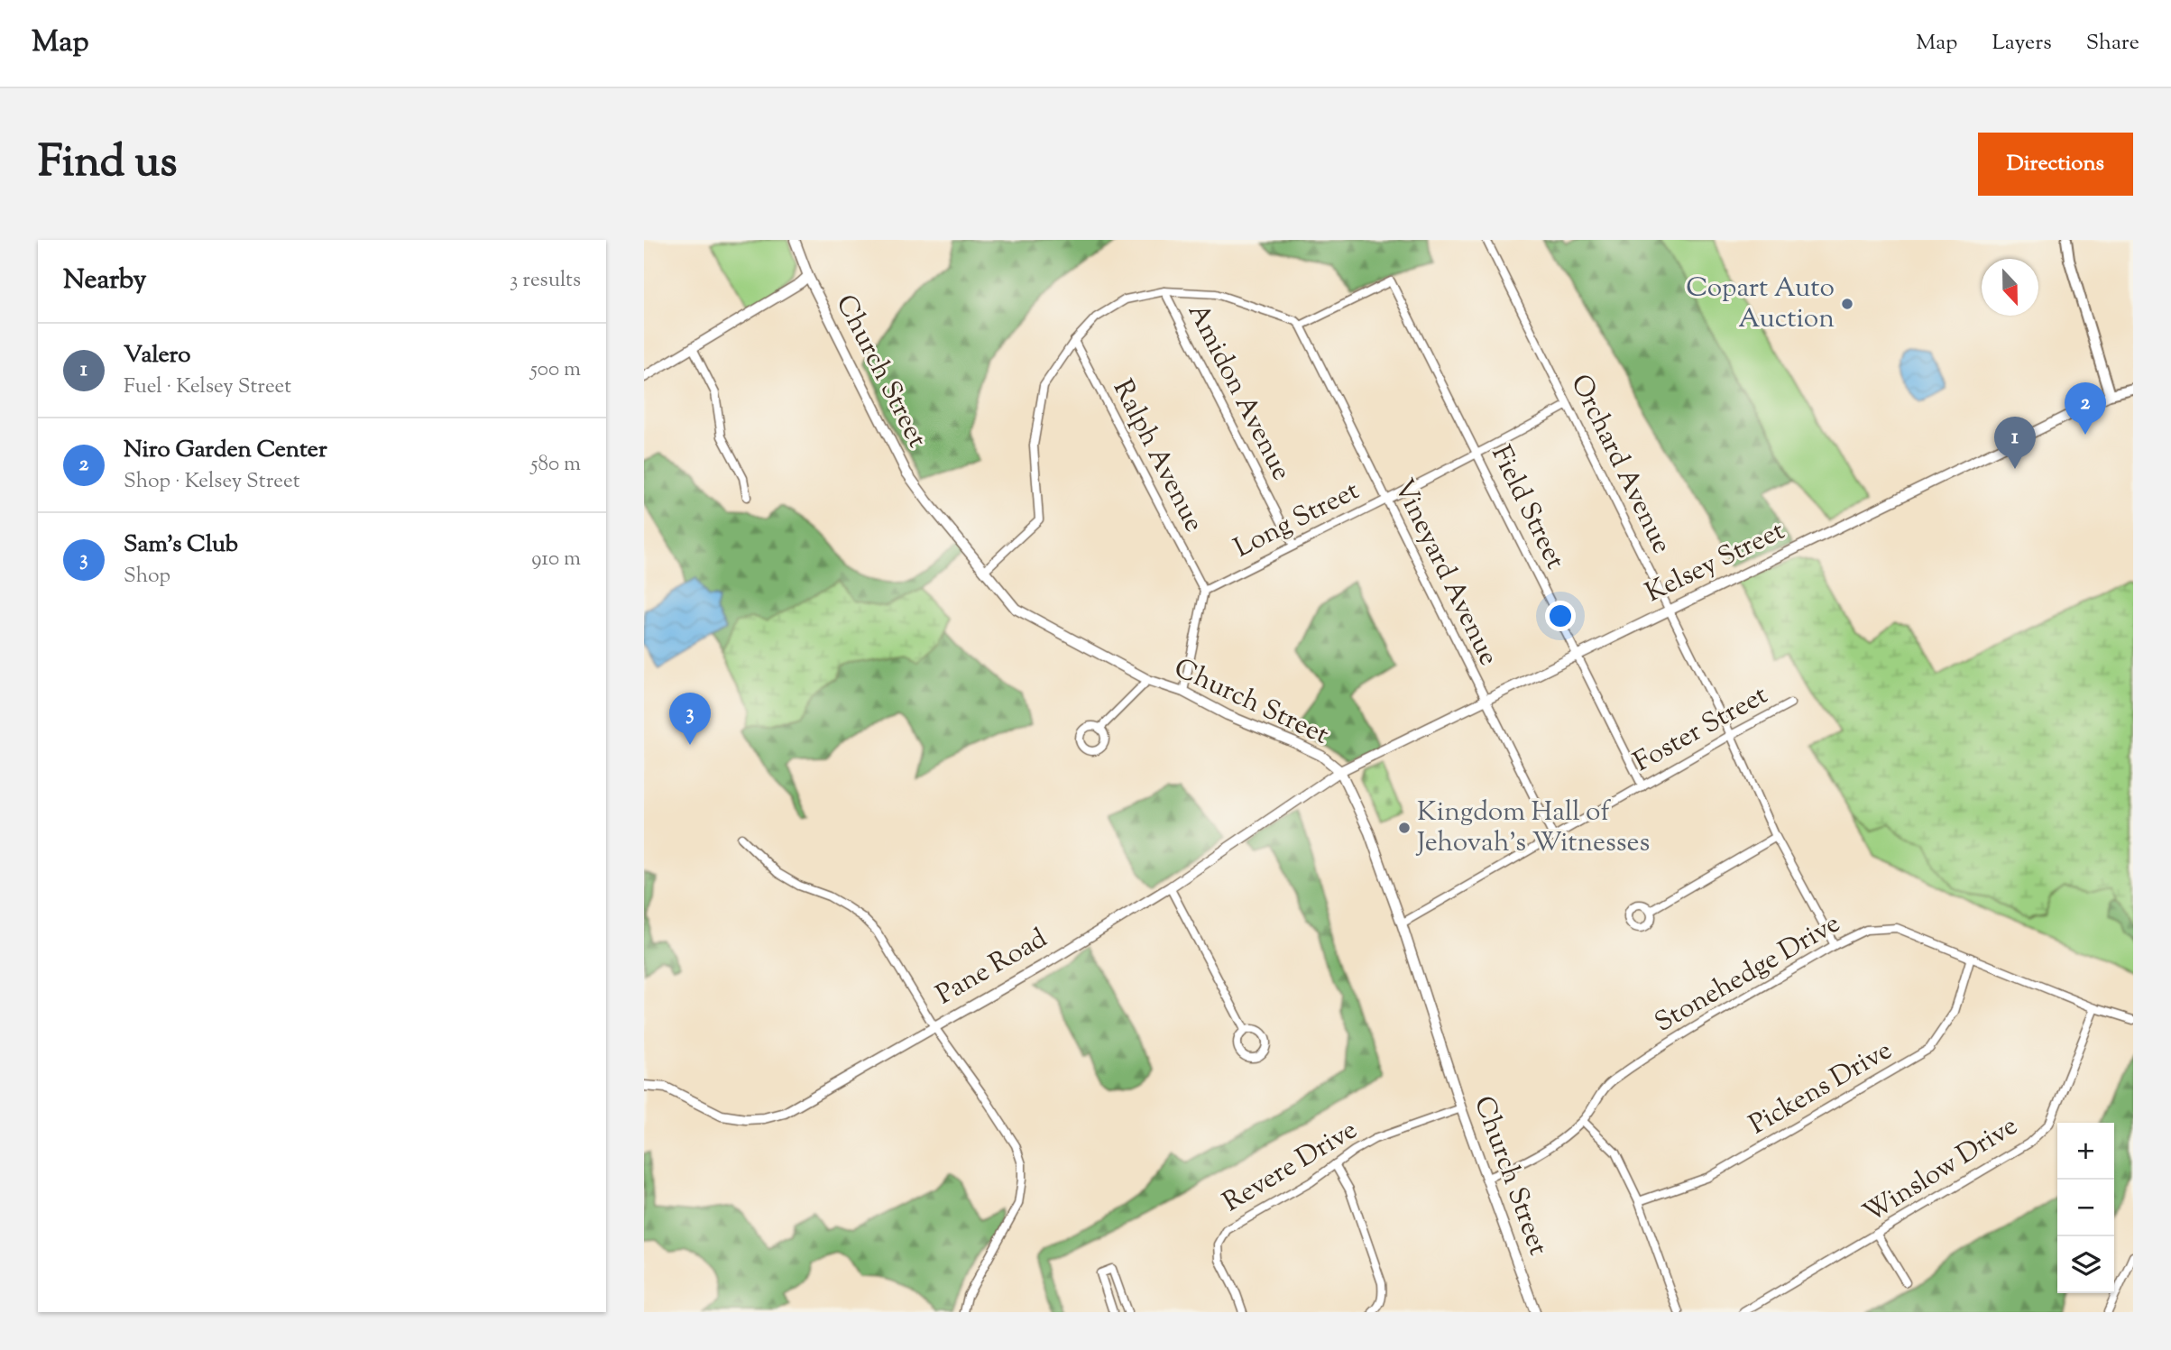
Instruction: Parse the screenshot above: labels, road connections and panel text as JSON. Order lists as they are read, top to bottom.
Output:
{
  "streets": {
    "street": [
      "Church Street",
      "Amidon Avenue",
      "Ralph Avenue",
      "Orchard Avenue",
      "Field Street",
      "Long Street",
      "Kelsey Street",
      "Vineyard Avenue",
      "Foster Street",
      "Pane Road",
      "Stonehedge Drive",
      "Pickens Drive",
      "Revere Drive",
      "Winslow Drive"
    ]
  },
  "crossings": [
    ["Church Street", "Kelsey Street"],
    ["Church Street", "Foster Street"],
    ["Church Street", "Pane Road"],
    ["Church Street", "Stonehedge Drive"],
    ["Church Street", "Revere Drive"],
    ["Amidon Avenue", "Long Street"],
    ["Ralph Avenue", "Long Street"],
    ["Orchard Avenue", "Long Street"],
    ["Orchard Avenue", "Kelsey Street"],
    ["Orchard Avenue", "Foster Street"],
    ["Orchard Avenue", "Stonehedge Drive"],
    ["Field Street", "Long Street"],
    ["Field Street", "Kelsey Street"],
    ["Field Street", "Vineyard Avenue"],
    ["Field Street", "Foster Street"],
    ["Long Street", "Vineyard Avenue"],
    ["Kelsey Street", "Vineyard Avenue"],
    ["Kelsey Street", "Pane Road"],
    ["Vineyard Avenue", "Foster Street"],
    ["Stonehedge Drive", "Pickens Drive"],
    ["Stonehedge Drive", "Winslow Drive"]
  ],
  "places": ["Copart Auto Auction", "Kingdom Hall of Jehovah's Witnesses"],
  "north": "bottom",
  "page": {
    "header": "Map",
    "nav": ["Map", "Layers", "Share"],
    "title": "Find us",
    "buttons": "Directions",
    "heading": ["Nearby", "3 results"],
    "list": [
      {
        "mark": "1",
        "name": "Valero",
        "note": "Fuel · Kelsey Street",
        "value": "500 m"
      },
      {
        "mark": "2",
        "name": "Niro Garden Center",
        "note": "Shop · Kelsey Street",
        "value": "580 m"
      },
      {
        "mark": "3",
        "name": "Sam's Club",
        "note": "Shop",
        "value": "910 m"
      }
    ],
    "pins": ["2", "1", "3"],
    "map_buttons": ["+", "−"]
  }
}
